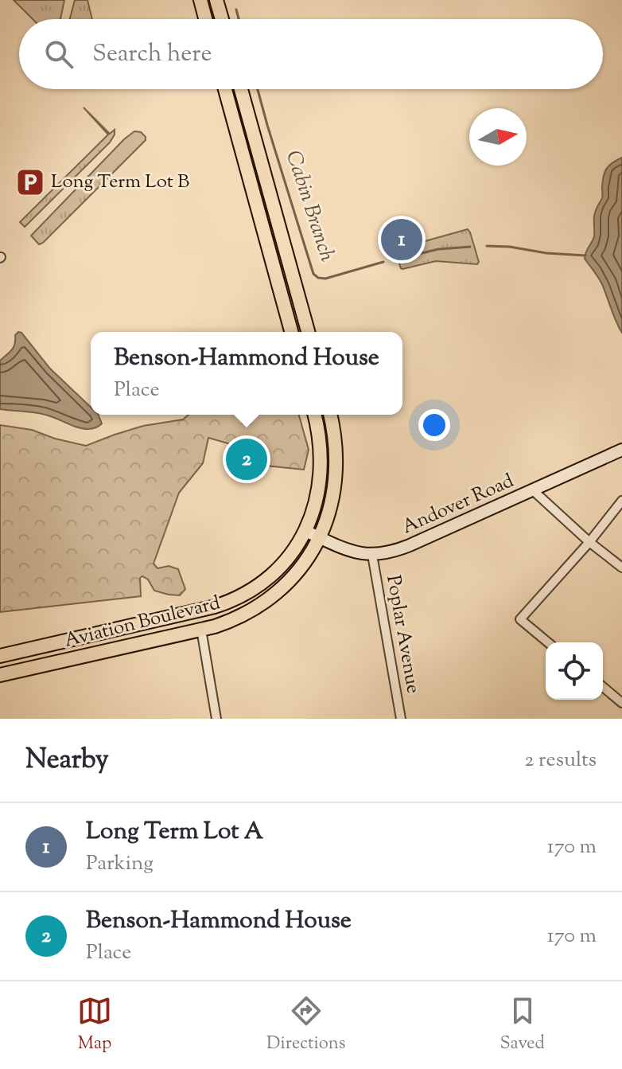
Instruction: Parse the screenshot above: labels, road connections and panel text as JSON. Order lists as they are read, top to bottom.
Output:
{
  "streets": {
    "main road": ["Andover Road", "Aviation Boulevard"],
    "street": ["Poplar Avenue"]
  },
  "crossings": [
    ["Andover Road", "Aviation Boulevard"],
    ["Andover Road", "Poplar Avenue"]
  ],
  "water": ["Cabin Branch"],
  "places": {
    "parking": ["Long Term Lot B"]
  },
  "north": "right",
  "page": {
    "search": "Search here",
    "pins": ["1", "2"],
    "popup": ["Benson-Hammond House", "Place"],
    "heading": ["Nearby", "2 results"],
    "list": [
      {
        "mark": "1",
        "name": "Long Term Lot A",
        "note": "Parking",
        "value": "170 m"
      },
      {
        "mark": "2",
        "name": "Benson-Hammond House",
        "note": "Place",
        "value": "170 m"
      }
    ],
    "nav": ["Map", "Directions", "Saved"]
  }
}
